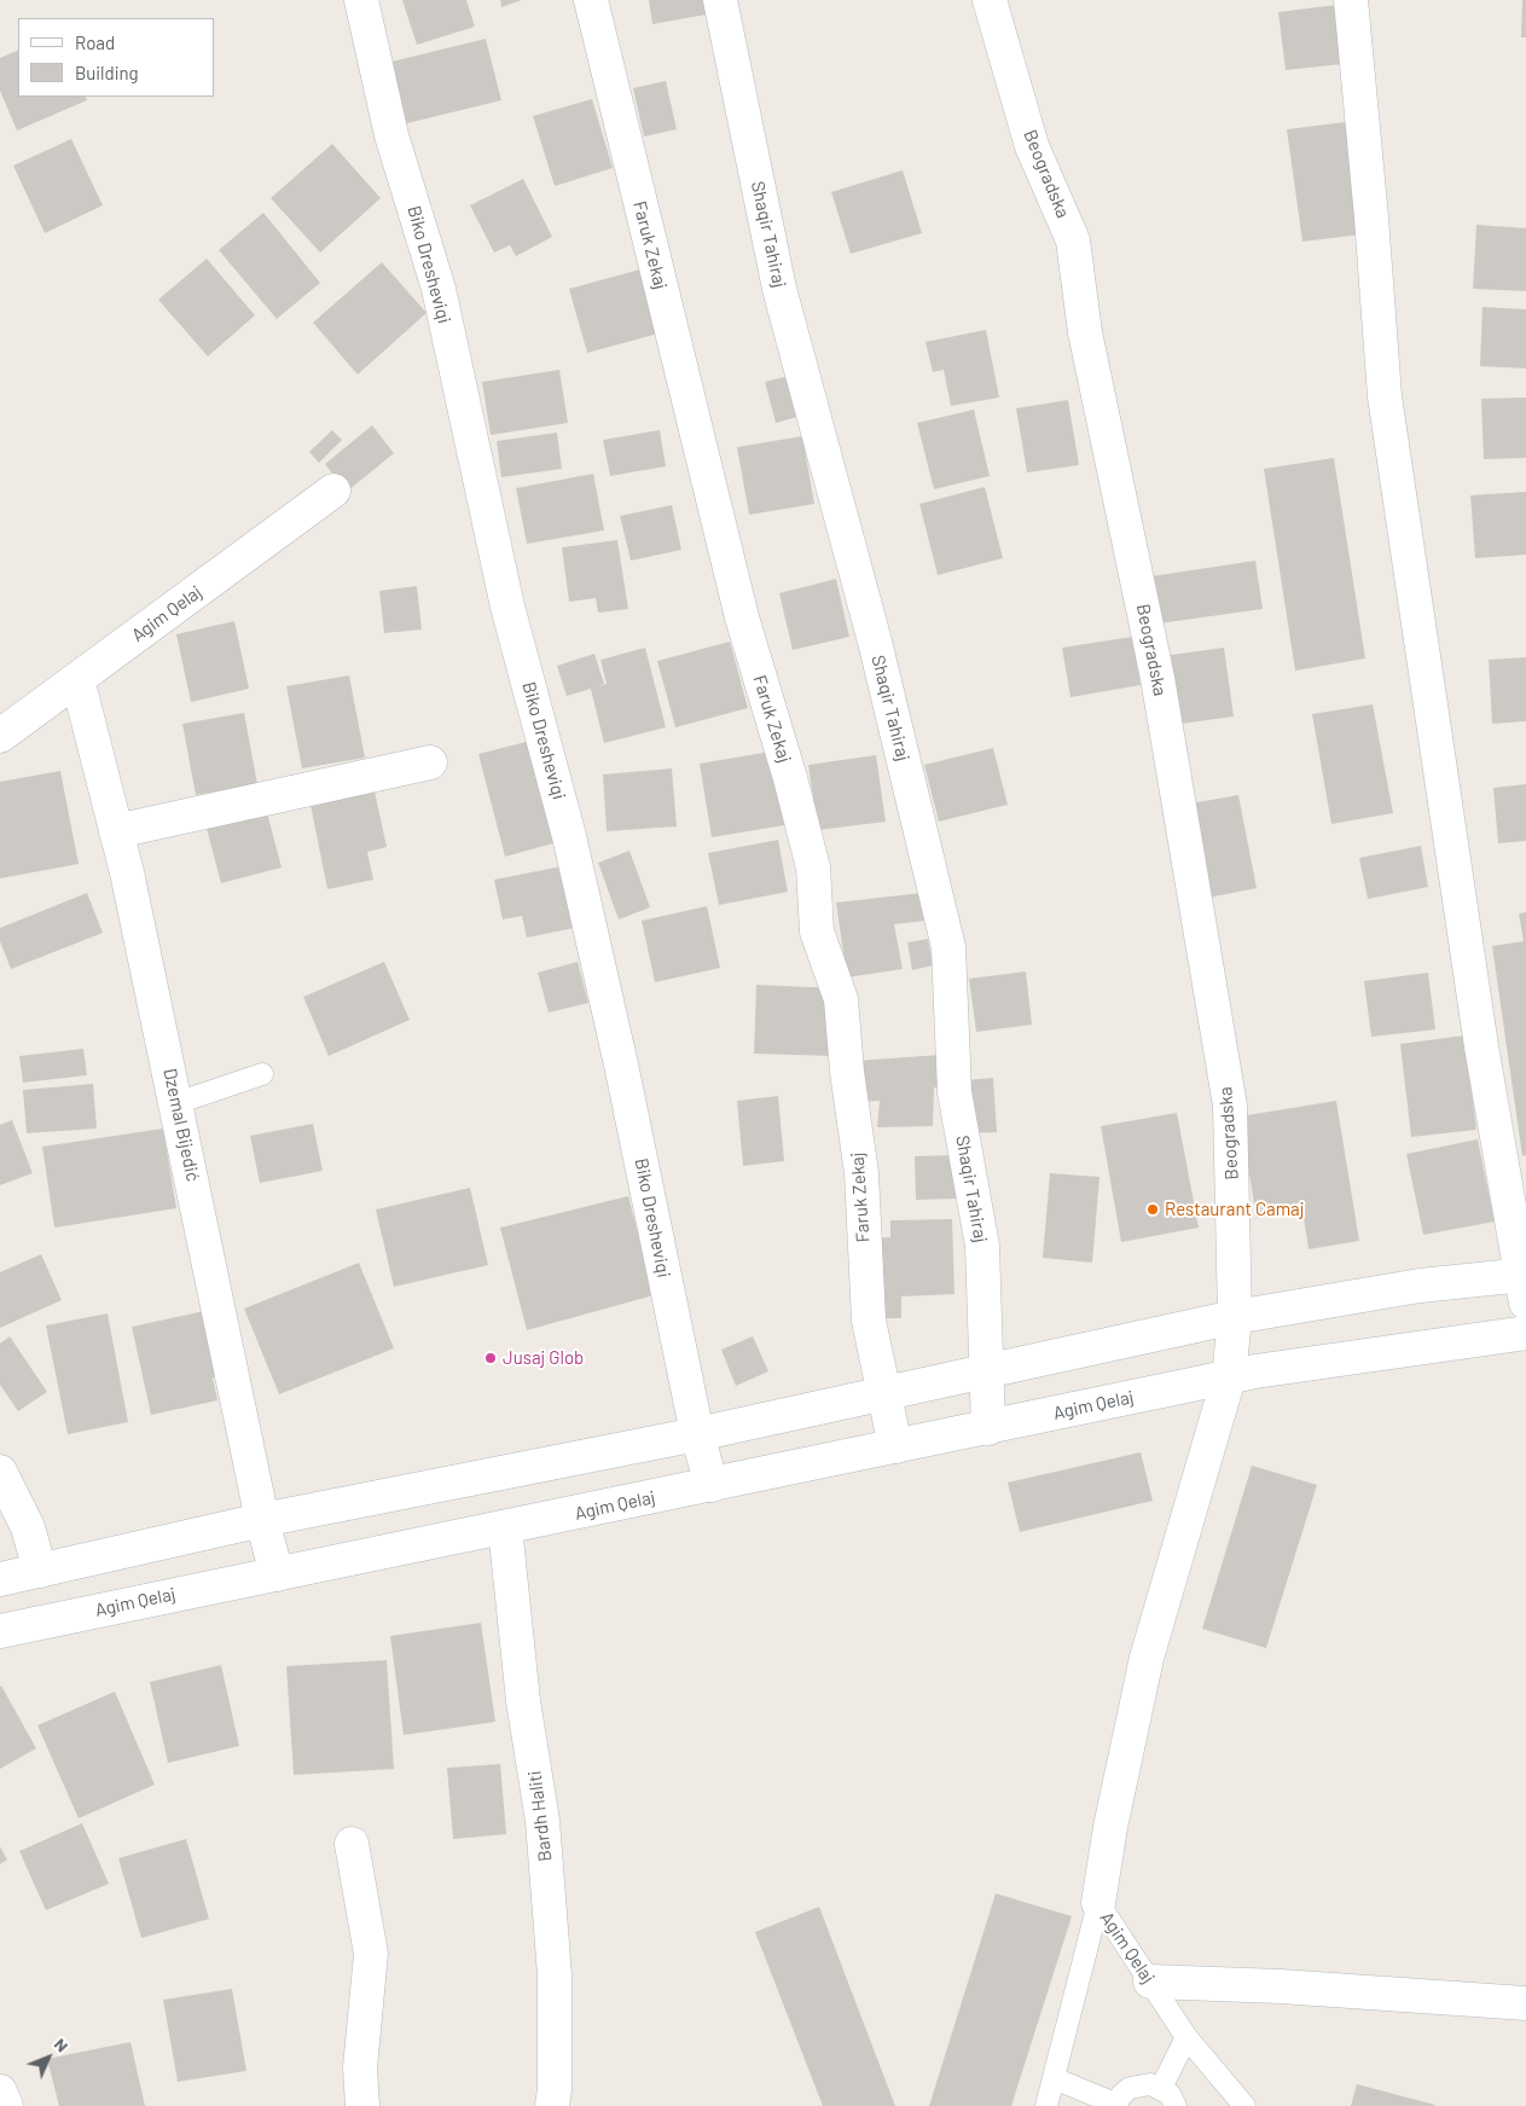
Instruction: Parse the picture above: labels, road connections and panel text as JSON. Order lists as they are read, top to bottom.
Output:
{
  "streets": {
    "street": [
      "Beogradska",
      "Shaqir Tahiraj",
      "Faruk Zekaj",
      "Biko Dresheviqi",
      "Agim Qelaj",
      "Dzemal Bijedić",
      "Bardh Haliti"
    ]
  },
  "crossings": [
    ["Beogradska", "Agim Qelaj"],
    ["Shaqir Tahiraj", "Agim Qelaj"],
    ["Faruk Zekaj", "Agim Qelaj"],
    ["Biko Dresheviqi", "Agim Qelaj"],
    ["Agim Qelaj", "Dzemal Bijedić"],
    ["Agim Qelaj", "Bardh Haliti"]
  ],
  "places": ["Restaurant Camaj", "Jusaj Glob"],
  "legend": ["Road", "Building"],
  "north": "top right"
}
